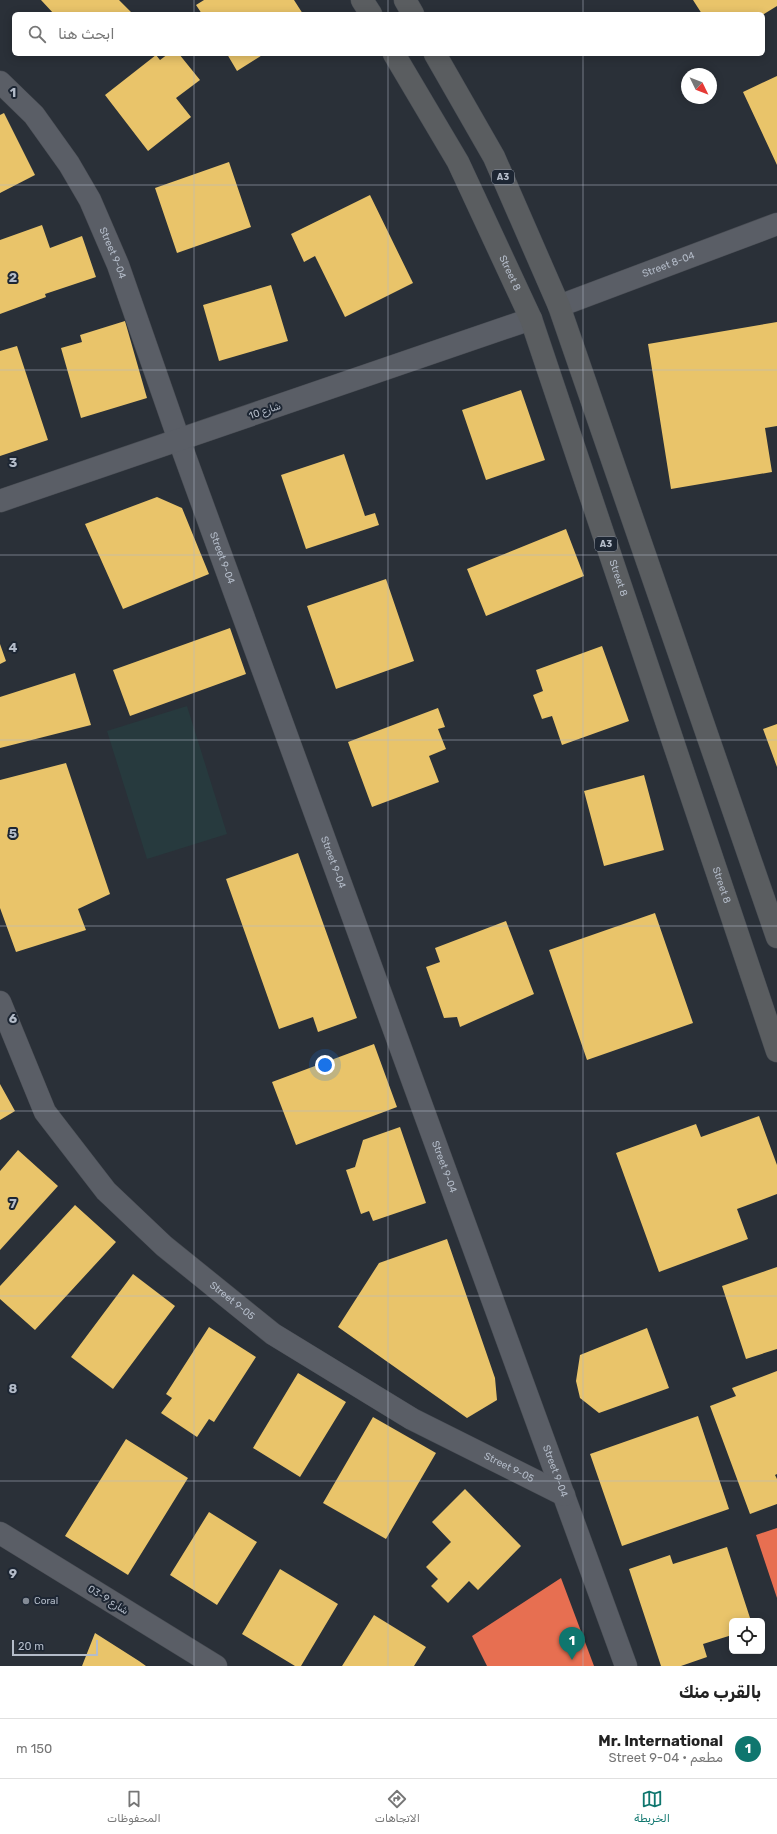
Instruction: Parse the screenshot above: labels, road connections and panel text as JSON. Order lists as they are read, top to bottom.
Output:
{
  "streets": {
    "highway": ["A3", "Street 8"],
    "street": [
      "Street 9-04",
      "Street 8-04",
      "شارع 10",
      "Street 9-05",
      "شارع 9-03"
    ]
  },
  "crossings": [
    ["A3", "Street 8-04"],
    ["Street 9-04", "شارع 10"],
    ["Street 9-04", "Street 9-05"],
    ["Street 8", "شارع 10"]
  ],
  "places": ["Coral"],
  "scale_bar": "20 m",
  "north": "bottom right",
  "page": {
    "search": "ابحث هنا",
    "pins": "1",
    "scale": "20 m",
    "heading": "بالقرب منك",
    "list": [
      {
        "mark": "1",
        "name": "Mr. International",
        "note": "مطعم · Street 9-04",
        "value": "150 m"
      }
    ],
    "nav": ["الخريطة", "الاتجاهات", "المحفوظات"]
  },
  "grid": {
    "rows": [
      "1",
      "2",
      "3",
      "4",
      "5",
      "6",
      "7",
      "8",
      "9"
    ]
  }
}
